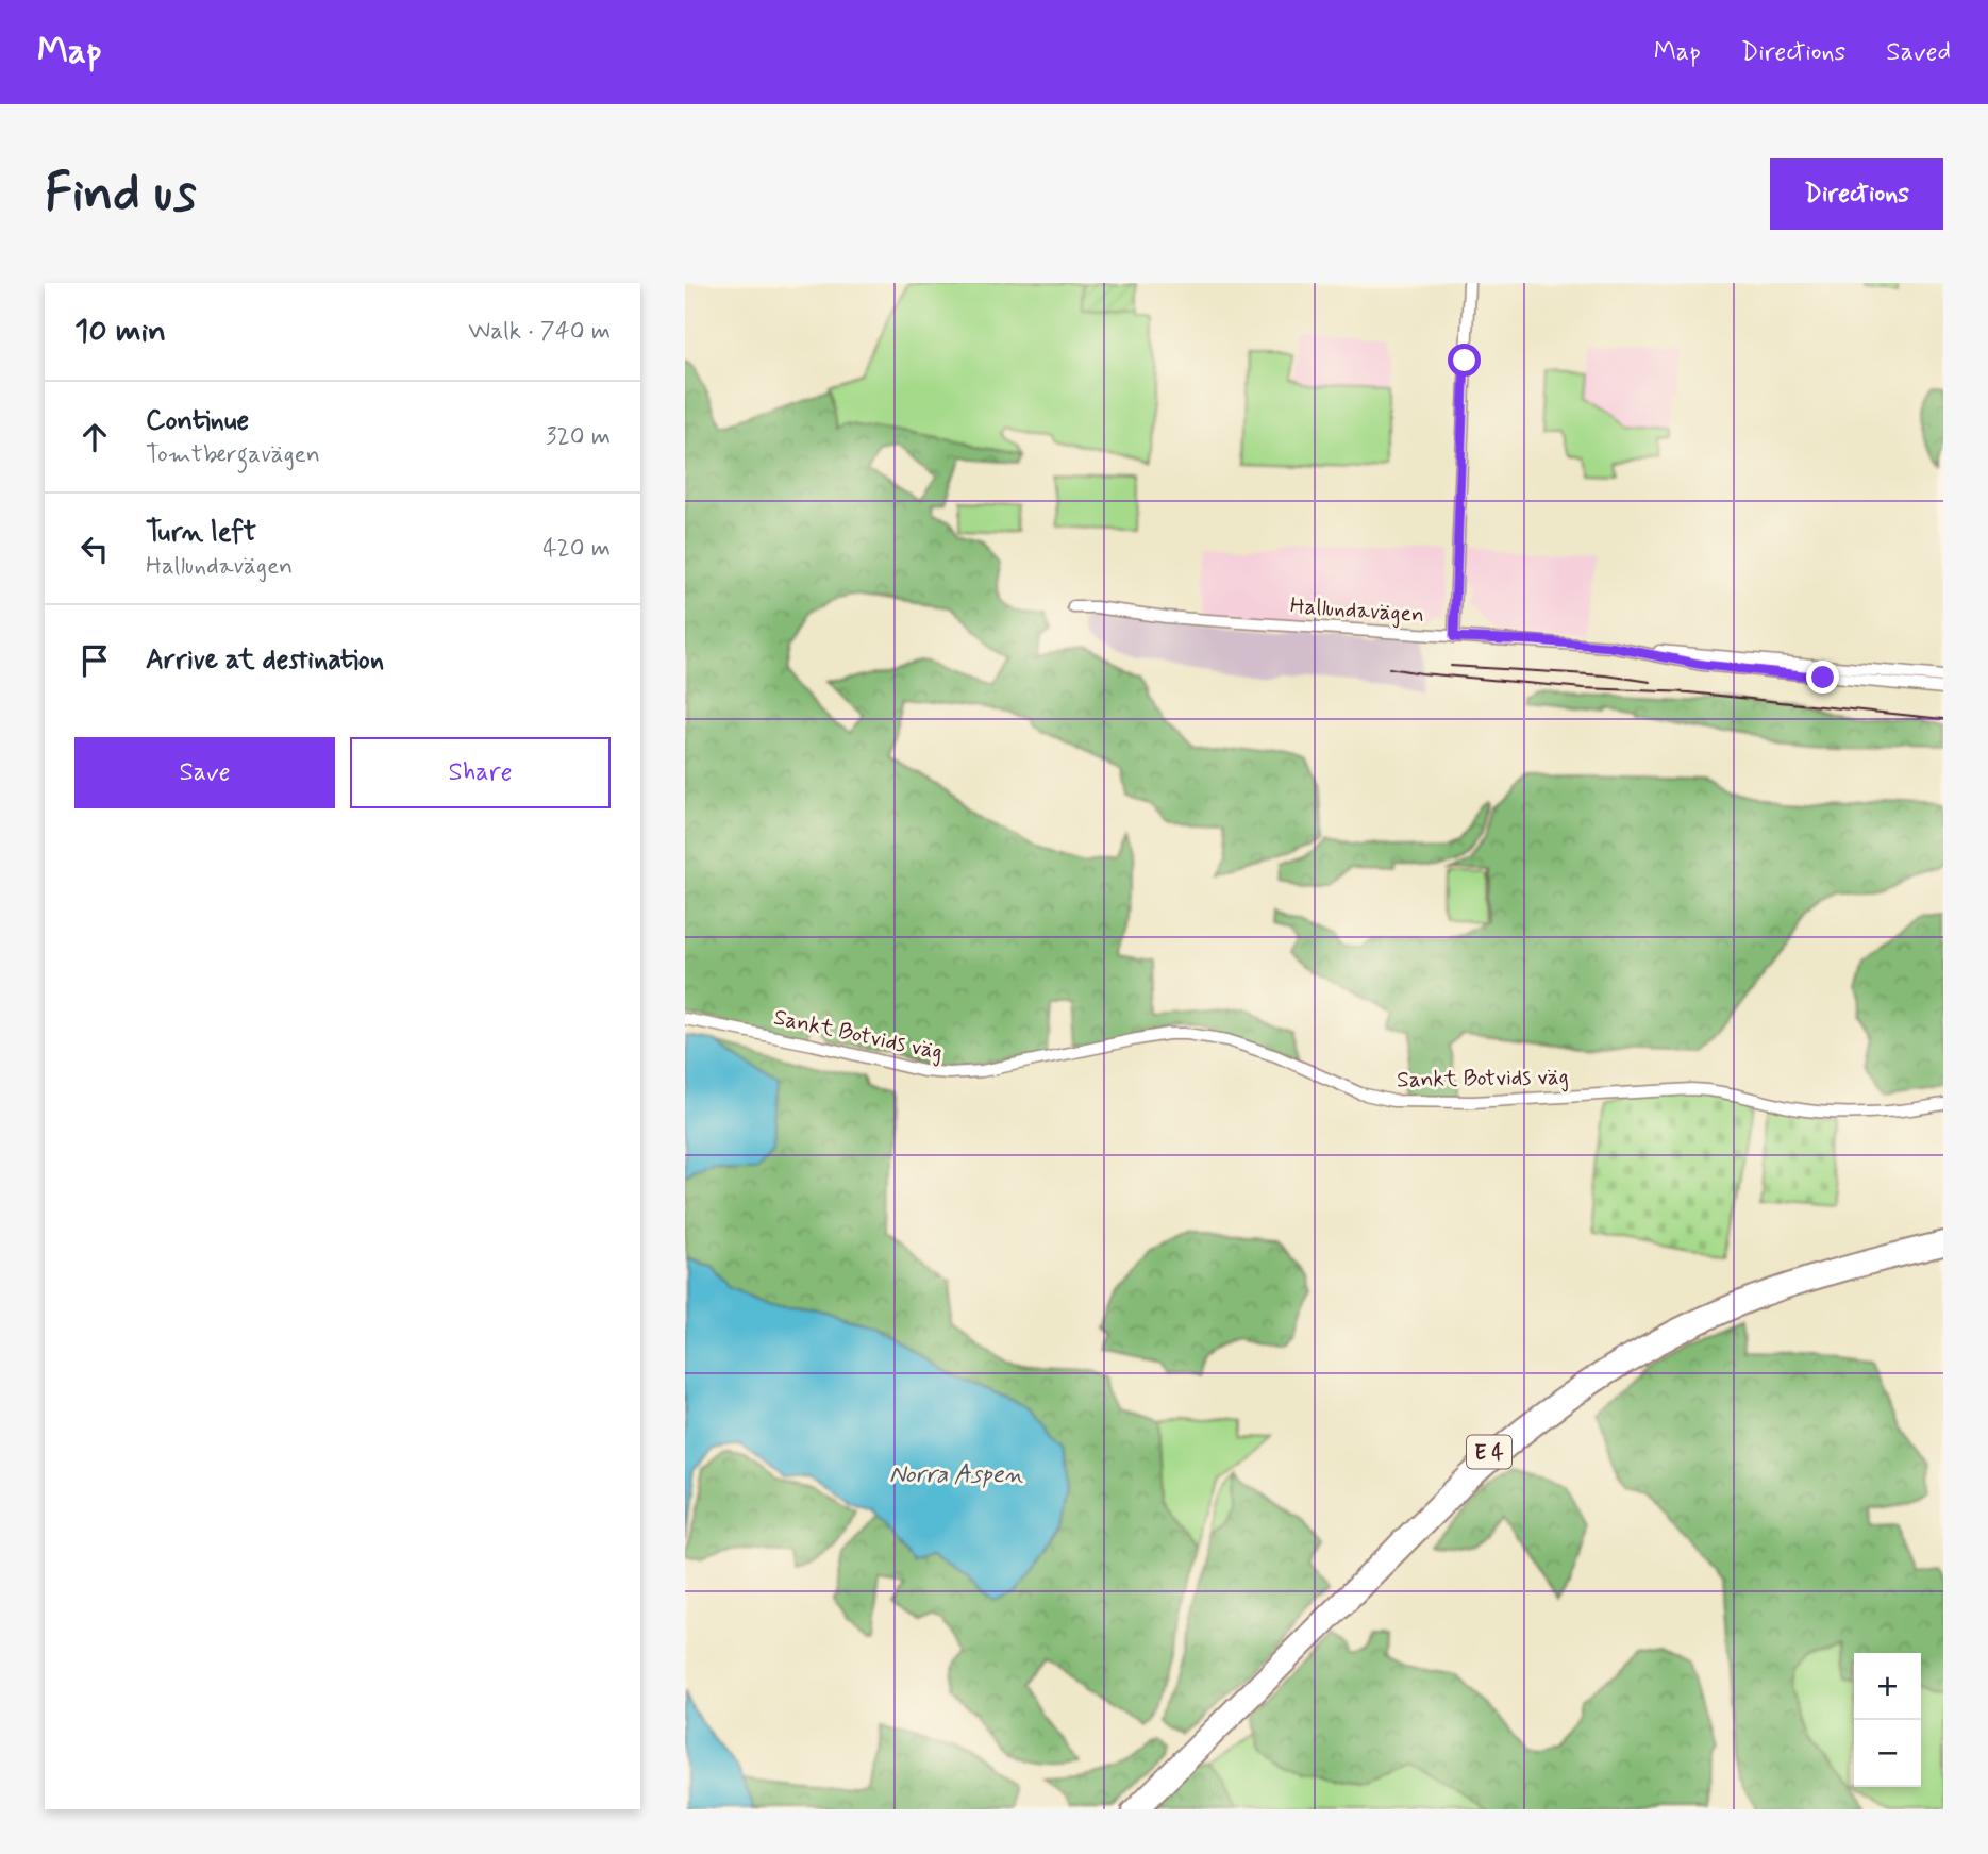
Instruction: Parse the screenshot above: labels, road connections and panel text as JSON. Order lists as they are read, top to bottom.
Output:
{
  "streets": {
    "highway": ["E 4"],
    "main road": ["Hallundavägen", "Sankt Botvids väg"]
  },
  "water": ["Norra Aspen"],
  "page": {
    "header": "Map",
    "nav": ["Map", "Directions", "Saved"],
    "buttons": [
      "Directions",
      ["Save", "Share"]
    ],
    "title": "Find us",
    "heading": ["10 min", "Walk · 740 m"],
    "list": [
      ["Continue", "Tomtbergavägen", "320 m"],
      ["Turn left", "Hallundavägen", "420 m"],
      "Arrive at destination"
    ],
    "map_buttons": ["+", "−"]
  }
}
